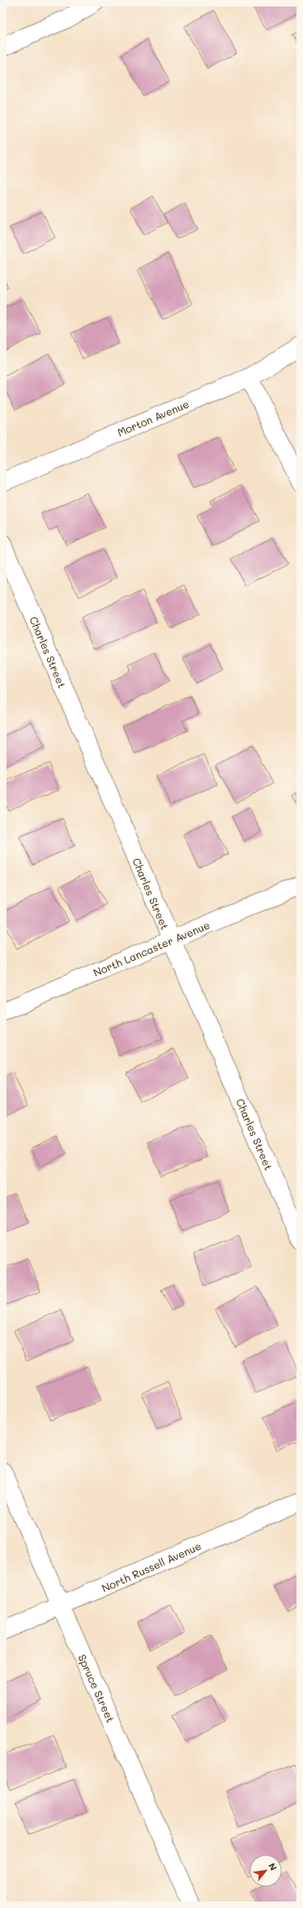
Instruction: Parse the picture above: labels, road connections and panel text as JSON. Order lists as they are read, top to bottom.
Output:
{
  "streets": {
    "street": [
      "Morton Avenue",
      "Charles Street",
      "North Lancaster Avenue",
      "North Russell Avenue",
      "Spruce Street"
    ]
  },
  "crossings": [
    ["Charles Street", "North Lancaster Avenue"],
    ["North Russell Avenue", "Spruce Street"]
  ],
  "north": "top right"
}
